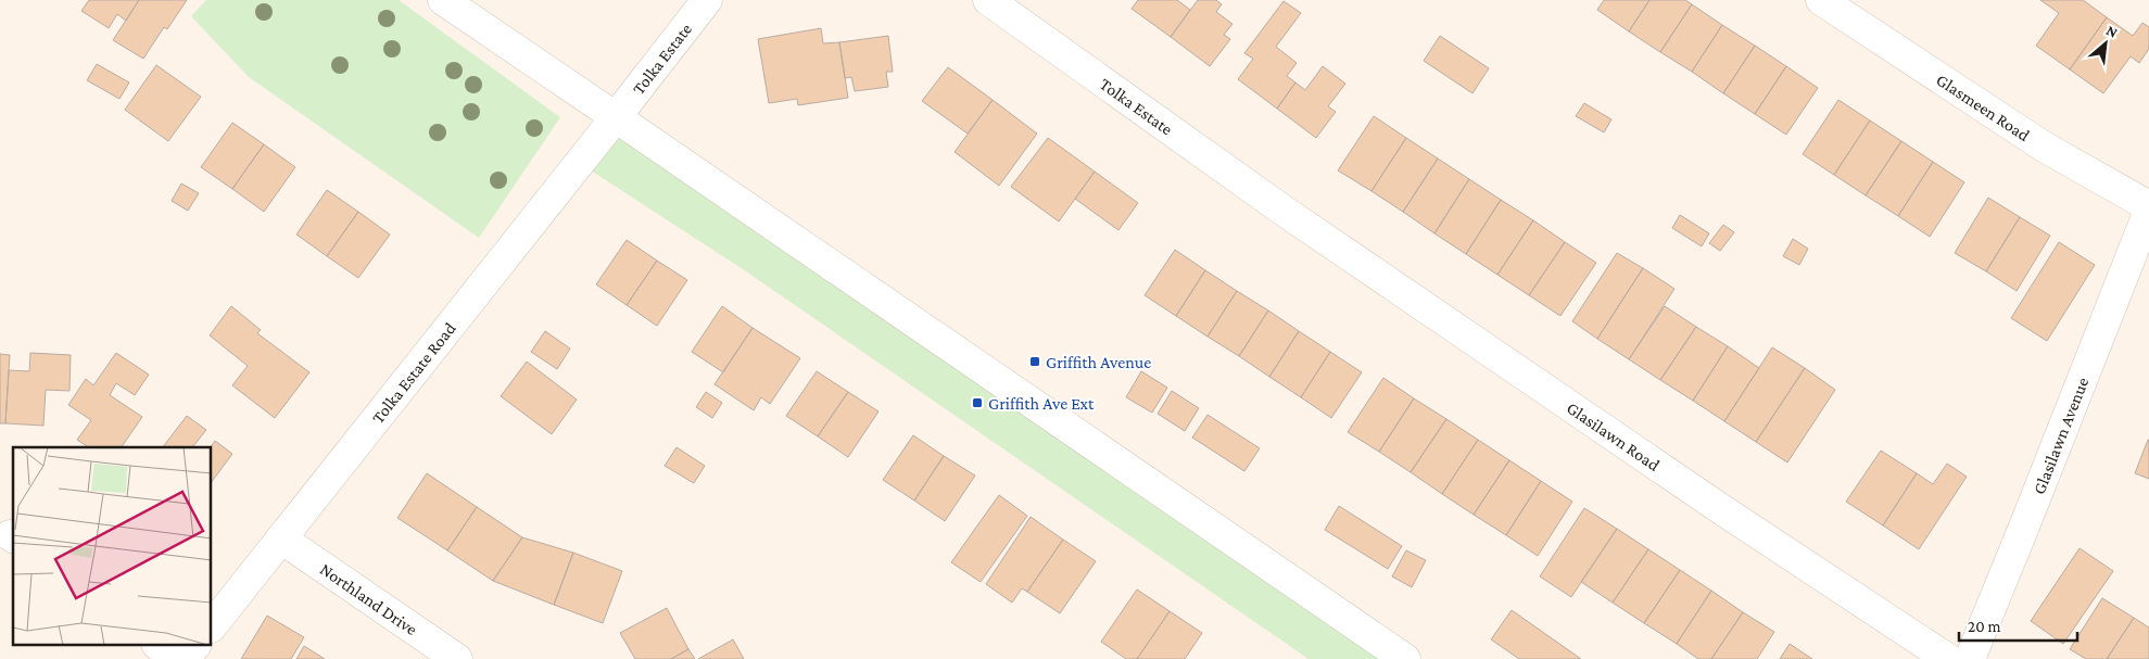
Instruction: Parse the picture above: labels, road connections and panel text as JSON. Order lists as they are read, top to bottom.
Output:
{
  "streets": {
    "street": [
      "Tolka Estate",
      "Glasmeen Road",
      "Tolka Estate Road",
      "Glasilawn Avenue",
      "Glasilawn Road",
      "Northland Drive"
    ]
  },
  "crossings": [
    ["Tolka Estate", "Tolka Estate Road"],
    ["Tolka Estate", "Glasilawn Road"],
    ["Tolka Estate Road", "Northland Drive"]
  ],
  "places": {
    "transit": ["Griffith Avenue", "Griffith Ave Ext"]
  },
  "scale_bar": "20 m",
  "north": "top right"
}
